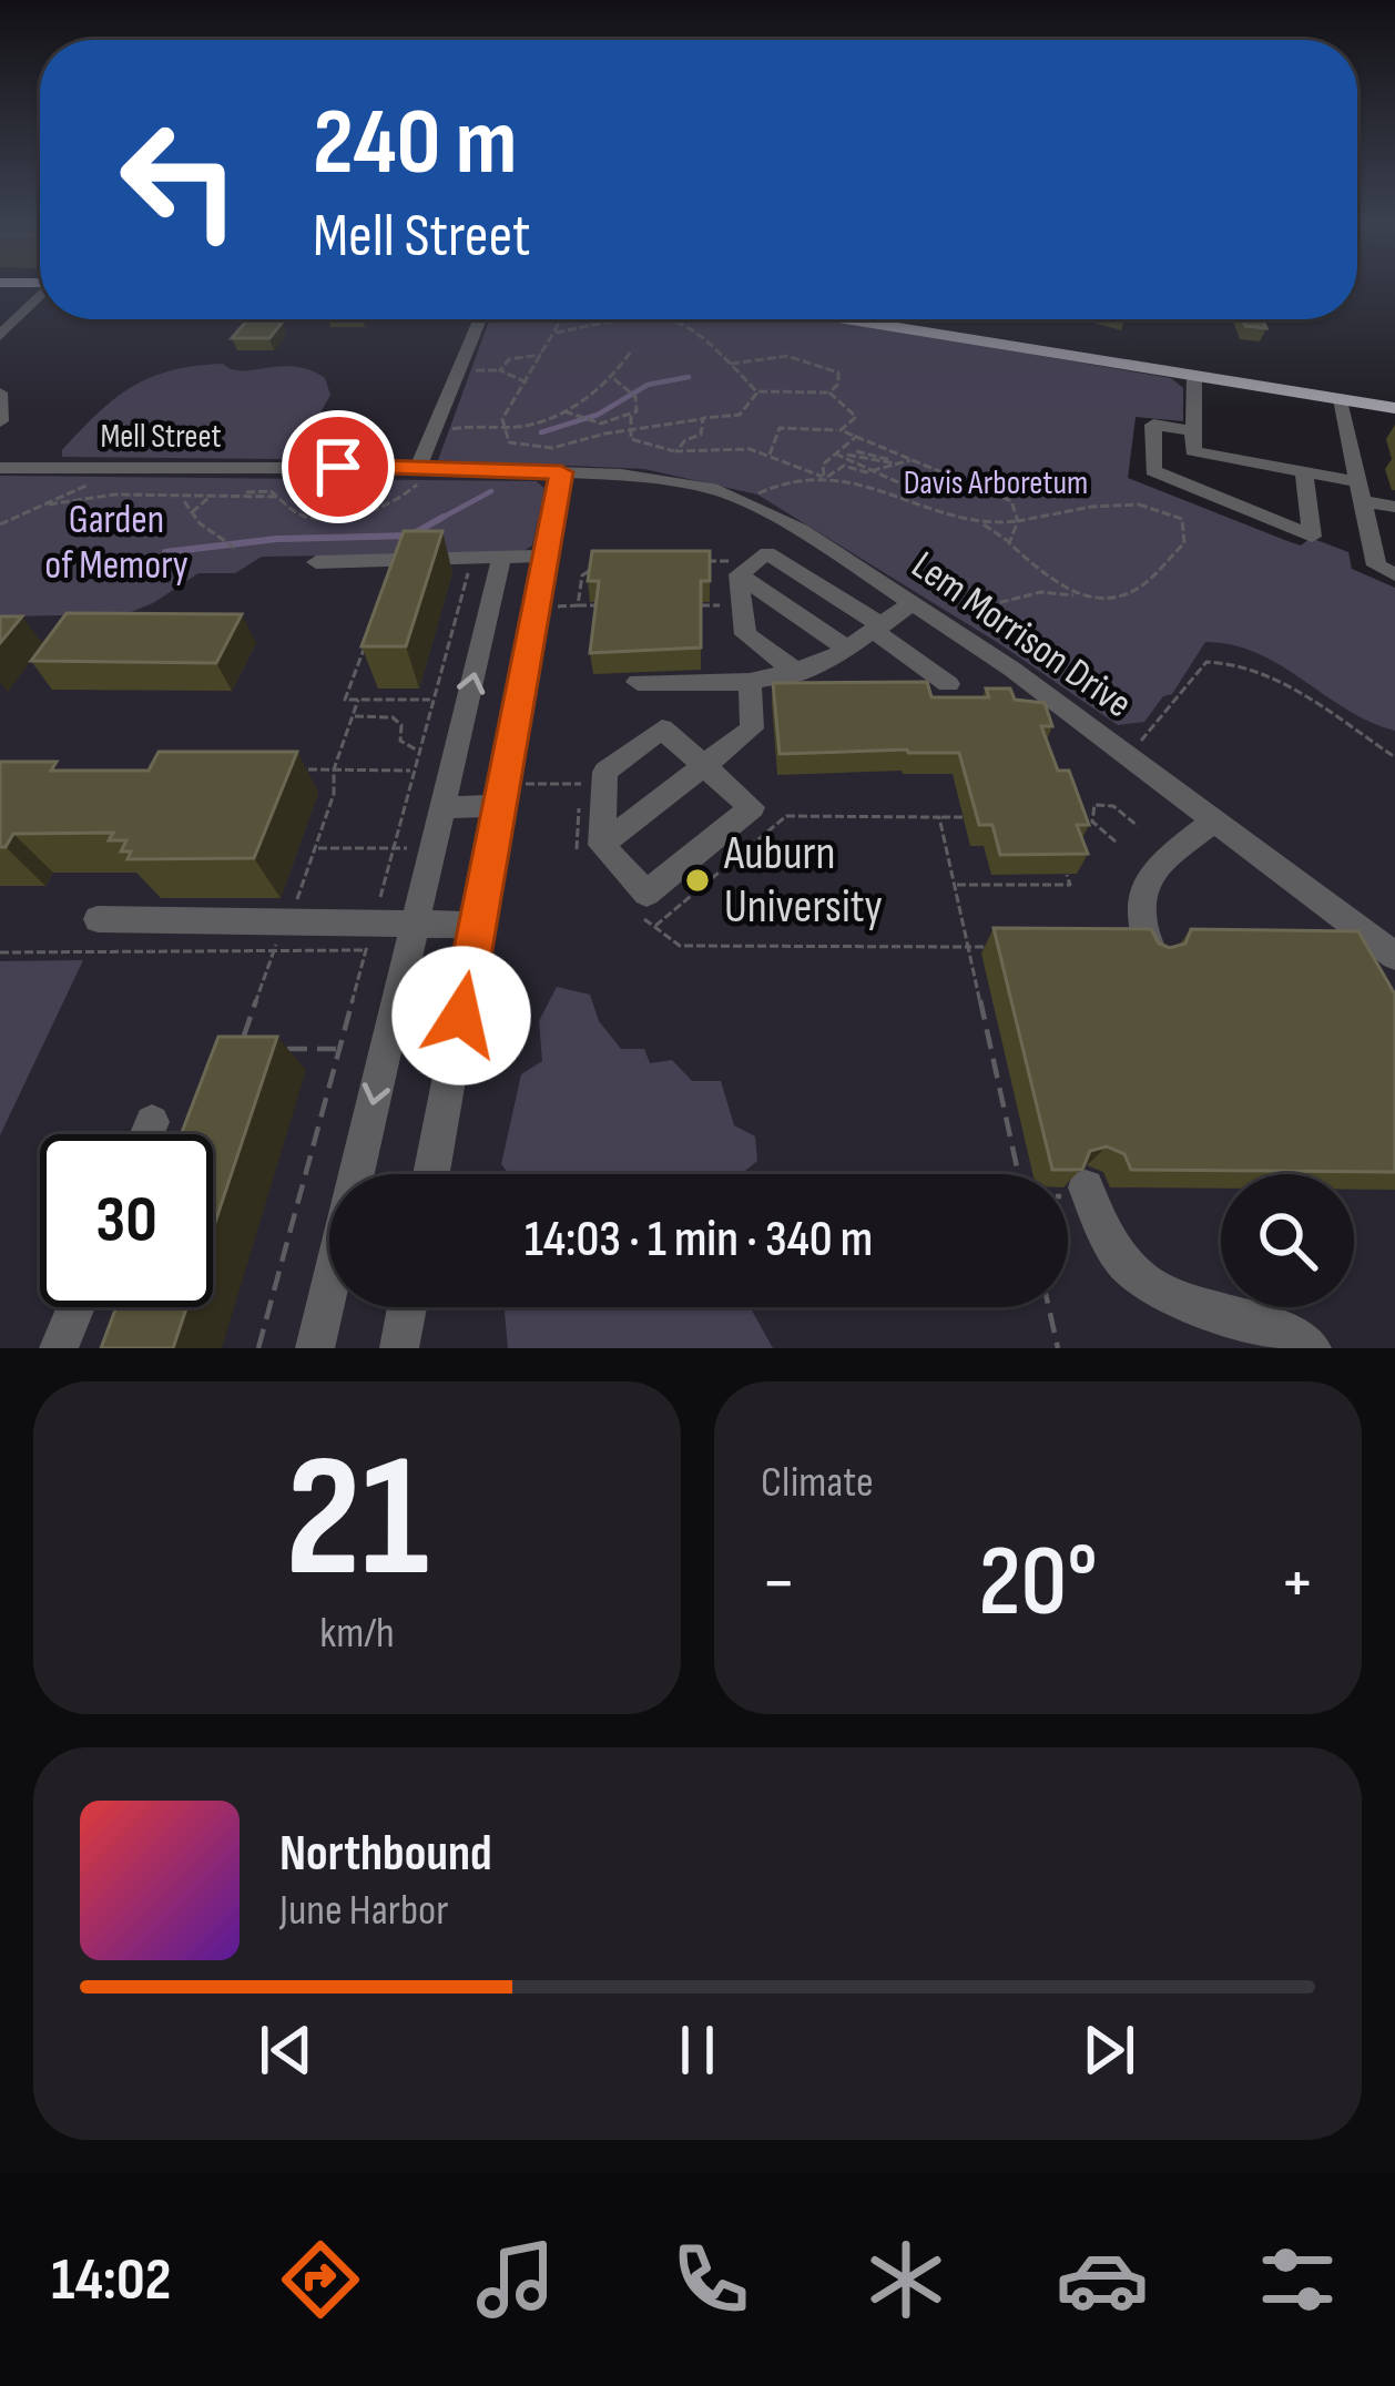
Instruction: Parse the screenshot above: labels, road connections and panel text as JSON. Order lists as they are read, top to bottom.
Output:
{
  "streets": {
    "street": ["Mell Street", "Lem Morrison Drive"]
  },
  "crossings": [
    ["Mell Street", "Lem Morrison Drive"]
  ],
  "parks": ["Davis Arboretum", "Garden of Memory"],
  "places": ["Auburn University"],
  "page": {
    "turn": ["240 m", "Mell Street"],
    "limit": "30",
    "trip": "14:03 · 1 min · 340 m",
    "tile": [
      ["21", "km/h"],
      "Climate"
    ],
    "heat": ["−", "20°", "+"],
    "song": ["Northbound", "June Harbor"],
    "tabs": "14:02"
  }
}
